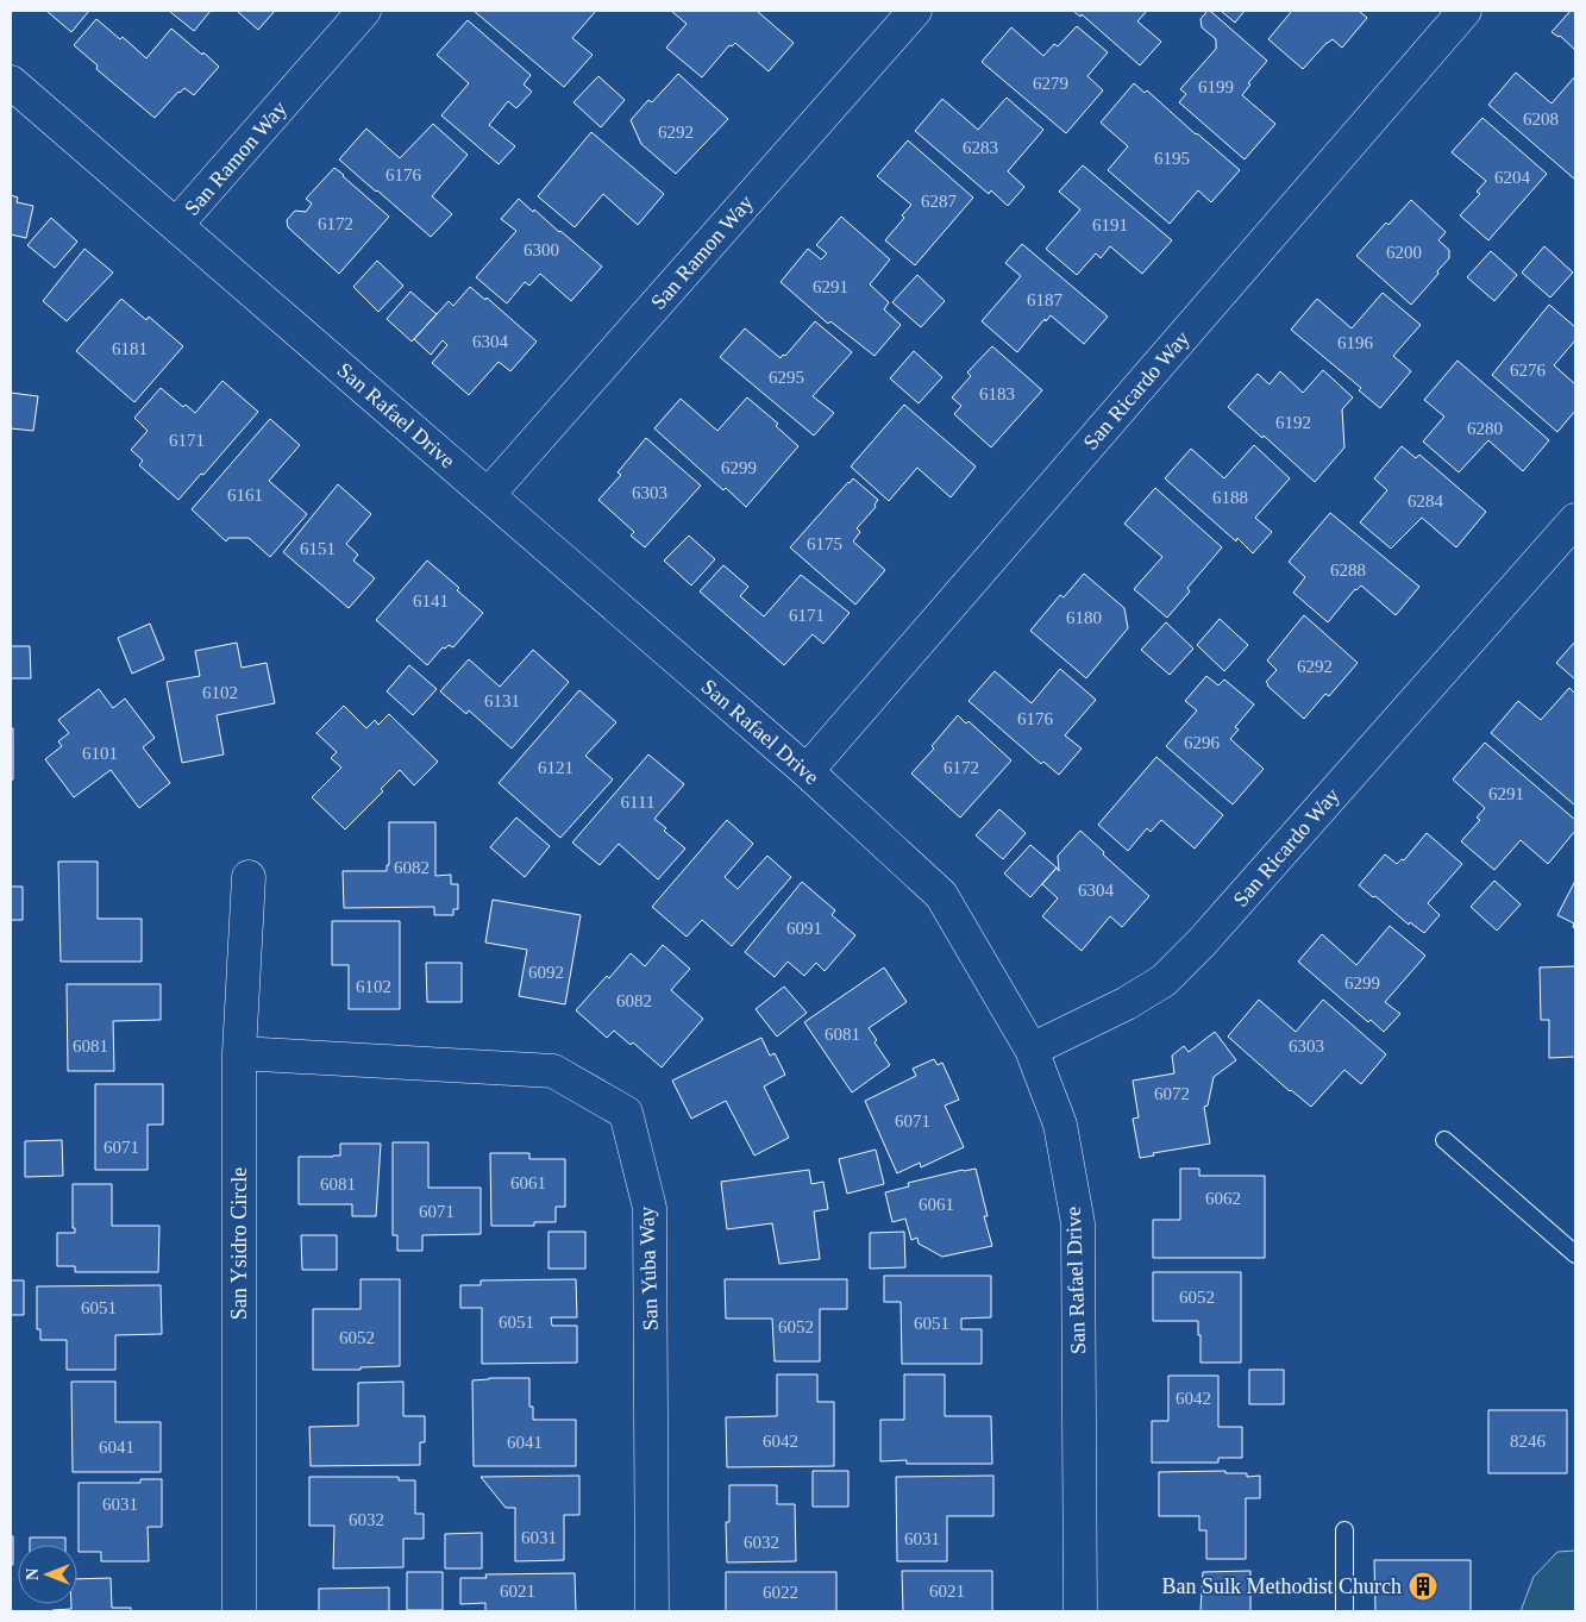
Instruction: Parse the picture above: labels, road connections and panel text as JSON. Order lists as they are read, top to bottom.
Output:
{
  "streets": {
    "street": [
      "San Ramon Way",
      "San Ricardo Way",
      "San Rafael Drive",
      "San Ysidro Circle",
      "San Yuba Way"
    ]
  },
  "crossings": [
    ["San Ramon Way", "San Rafael Drive"],
    ["San Ricardo Way", "San Rafael Drive"],
    ["San Ysidro Circle", "San Yuba Way"]
  ],
  "places": {
    "building": ["Ban Sulk Methodist Church"]
  },
  "house_numbers": [
    "6279",
    "6199",
    "6208",
    "6292",
    "6283",
    "6195",
    "6176",
    "6204",
    "6287",
    "6172",
    "6191",
    "6300",
    "6200",
    "6291",
    "6187",
    "6304",
    "6196",
    "6181",
    "6276",
    "6295",
    "6183",
    "6192",
    "6280",
    "6171",
    "6299",
    "6303",
    "6161",
    "6188",
    "6284",
    "6175",
    "6151",
    "6288",
    "6141",
    "6171",
    "6180",
    "6292",
    "6102",
    "6131",
    "6176",
    "6296",
    "6101",
    "6121",
    "6172",
    "6291",
    "6111",
    "6082",
    "6304",
    "6091",
    "6092",
    "6299",
    "6102",
    "6082",
    "6081",
    "6081",
    "6303",
    "6072",
    "6071",
    "6071",
    "6061",
    "6081",
    "6062",
    "6061",
    "6071",
    "6052",
    "6051",
    "6051",
    "6051",
    "6052",
    "6052",
    "6042",
    "6042",
    "8246",
    "6041",
    "6041",
    "6031",
    "6032",
    "6031",
    "6031",
    "6032",
    "6021",
    "6021",
    "6022"
  ],
  "north": "left"
}
